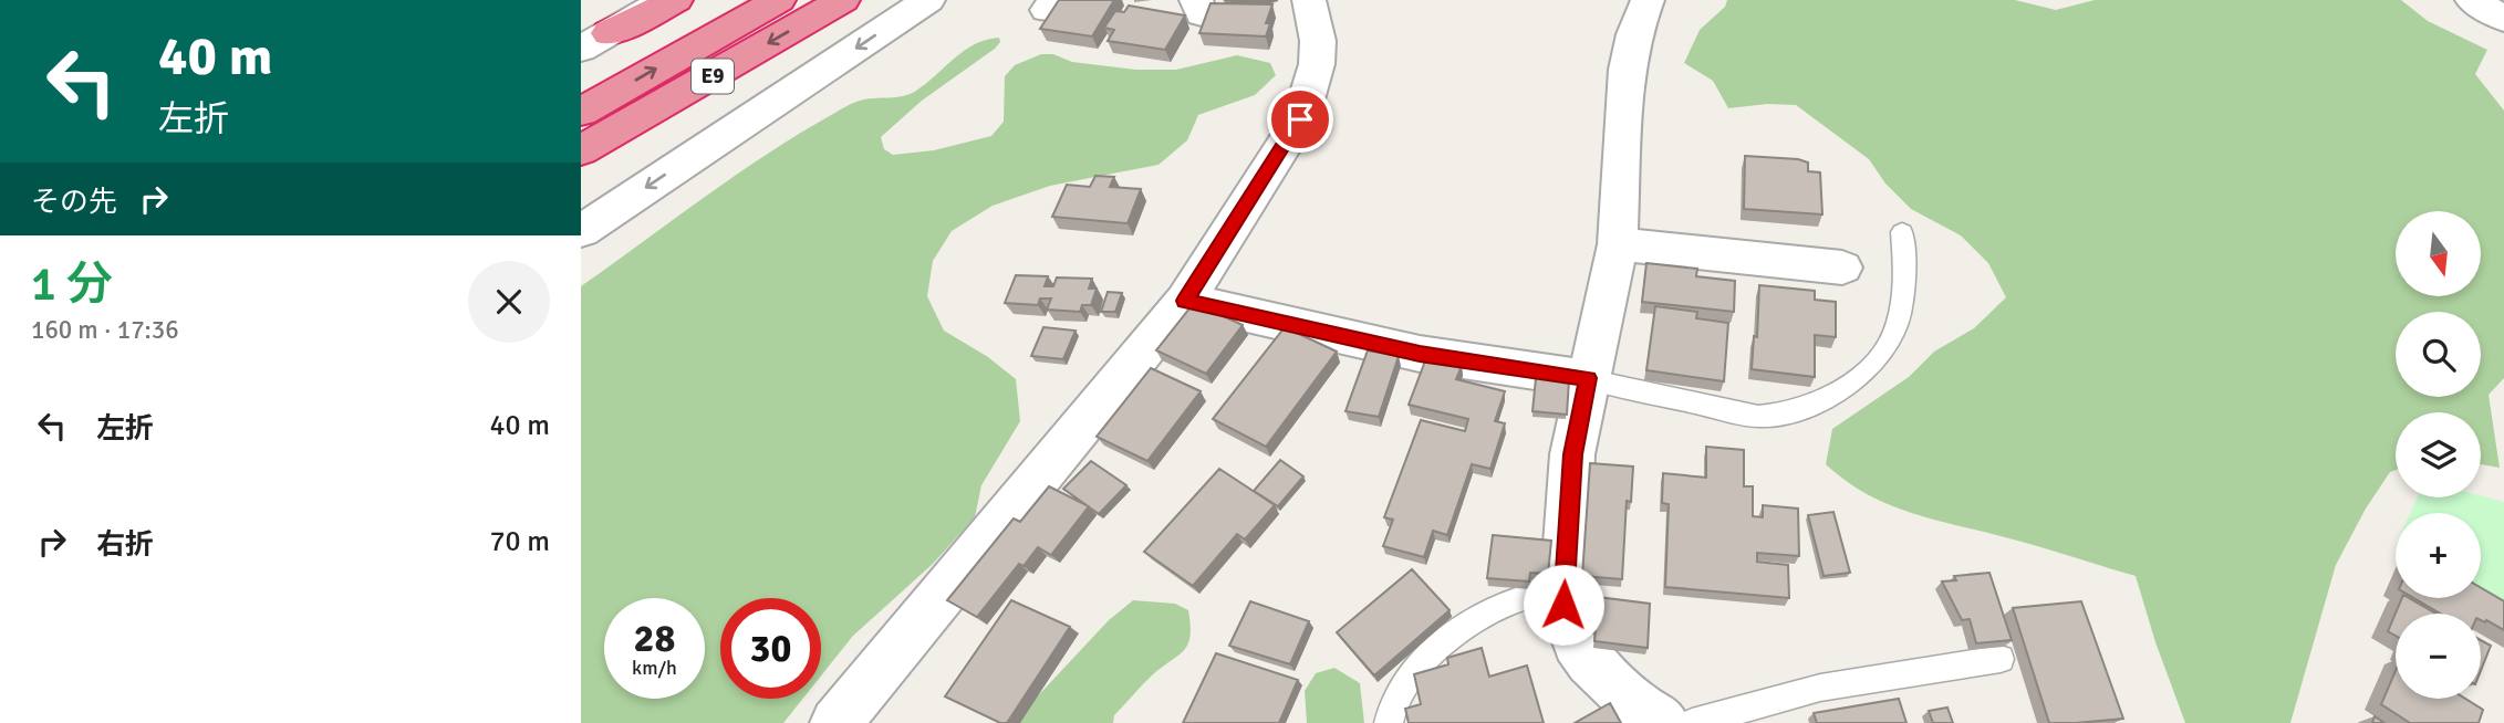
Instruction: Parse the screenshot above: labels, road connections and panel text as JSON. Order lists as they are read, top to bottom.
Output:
{
  "streets": {
    "highway": ["E9"]
  },
  "north": "bottom",
  "page": {
    "turn": ["40 m", "左折"],
    "then": "その先",
    "map_buttons": ["+", "−"],
    "heading": ["1 分", "160 m · 17:36"],
    "list": [
      {
        "name": "左折",
        "value": "40 m"
      },
      {
        "name": "右折",
        "value": "70 m"
      }
    ],
    "speed": "28 km/h",
    "limit": "30"
  }
}
